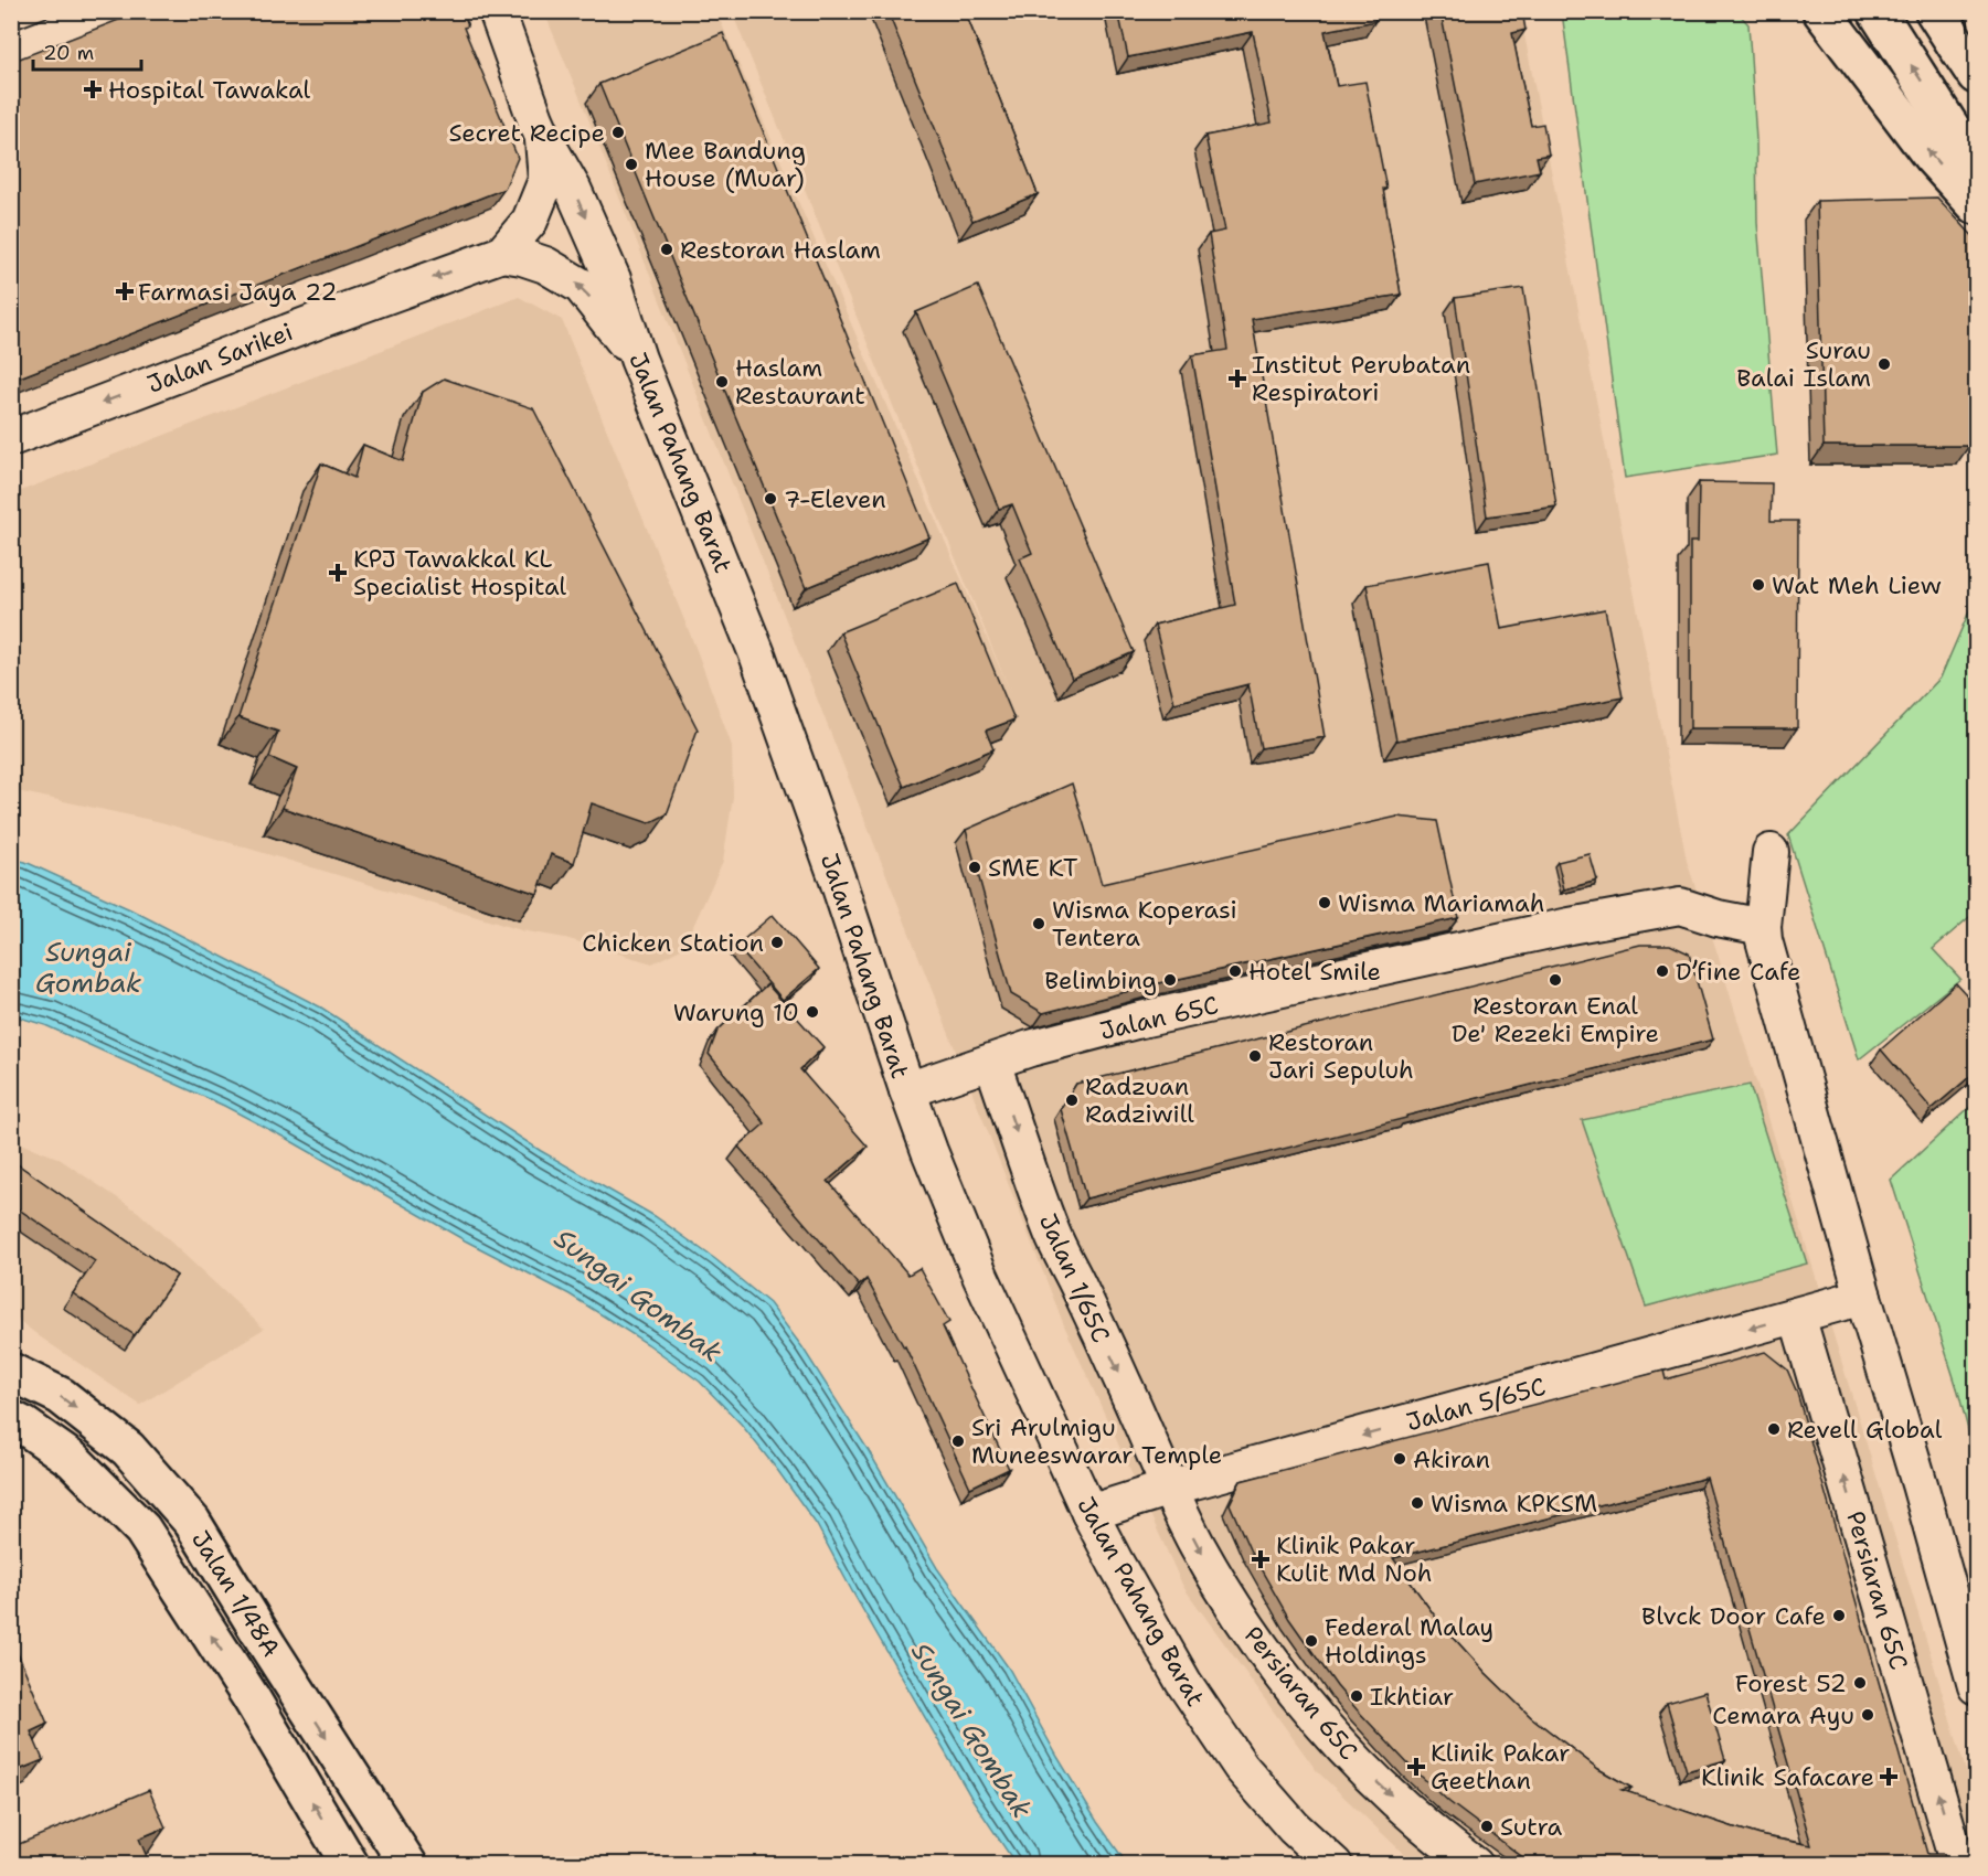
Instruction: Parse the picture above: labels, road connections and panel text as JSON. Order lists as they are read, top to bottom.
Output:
{
  "streets": {
    "main road": ["Jalan 1/48A"],
    "street": [
      "Jalan Sarikei",
      "Jalan Pahang Barat",
      "Jalan 65C",
      "Jalan 1/65C",
      "Jalan 5/65C",
      "Persiaran 65C"
    ]
  },
  "crossings": [
    ["Jalan Pahang Barat", "Jalan 65C"],
    ["Jalan Pahang Barat", "Jalan 5/65C"],
    ["Jalan 65C", "Jalan 1/65C"],
    ["Jalan 1/65C", "Jalan 5/65C"],
    ["Jalan 1/65C", "Persiaran 65C"],
    ["Jalan 5/65C", "Persiaran 65C"]
  ],
  "one_way": ["Jalan Sarikei", "Jalan 1/65C", "Jalan 5/65C"],
  "water": ["Sungai Gombak"],
  "places": {
    "health": [
      "Hospital Tawakal",
      "Farmasi Jaya 22",
      "Institut Perubatan Respiratori",
      "KPJ Tawakkal KL Specialist Hospital",
      "Klinik Pakar Kulit Md Noh",
      "Klinik Pakar Geethan",
      "Klinik Safacare"
    ],
    "other": [
      "Secret Recipe",
      "Mee Bandung House (Muar)",
      "Restoran Haslam",
      "Surau Balai Islam",
      "Haslam Restaurant",
      "7-Eleven",
      "Wat Meh Liew",
      "SME KT",
      "Wisma Mariamah",
      "Wisma Koperasi Tentera",
      "Chicken Station",
      "Hotel Smile",
      "D’fine Cafe",
      "Belimbing",
      "Restoran Enal De' Rezeki Empire",
      "Warung 10",
      "Restoran Jari Sepuluh",
      "Radzuan Radziwill",
      "Revell Global",
      "Sri Arulmigu Muneeswarar Temple",
      "Akiran",
      "Wisma KPKSM",
      "Blvck Door Cafe",
      "Federal Malay Holdings",
      "Forest 52",
      "Ikhtiar",
      "Cemara Ayu",
      "Sutra"
    ]
  },
  "scale_bar": "20 m"
}
